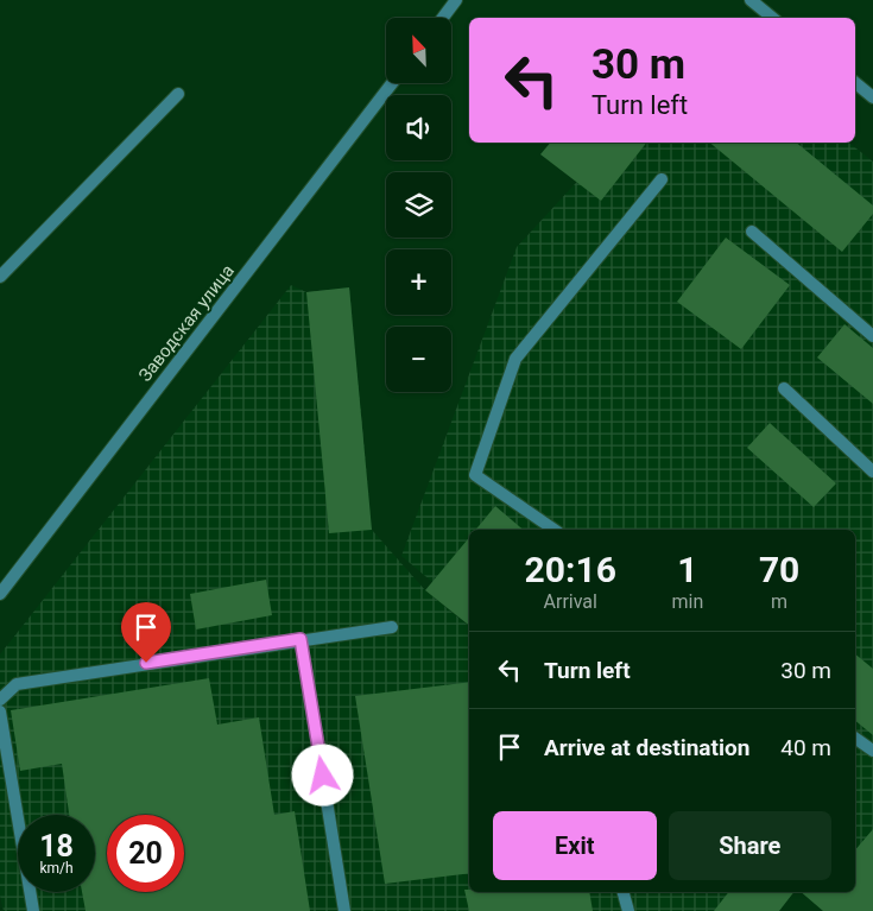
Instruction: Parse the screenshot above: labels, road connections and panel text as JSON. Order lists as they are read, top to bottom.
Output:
{
  "streets": {
    "street": ["Заводская улица"]
  },
  "north": "top left",
  "page": {
    "map_buttons": ["+", "−"],
    "turn": ["30 m", "Turn left"],
    "eta": [
      "20:16",
      "Arrival",
      "1",
      "min",
      "70",
      "m"
    ],
    "list": [
      {
        "name": "Turn left",
        "value": "30 m"
      },
      {
        "name": "Arrive at destination",
        "value": "40 m"
      }
    ],
    "buttons": ["Exit", "Share"],
    "speed": "18 km/h",
    "limit": "20"
  }
}
